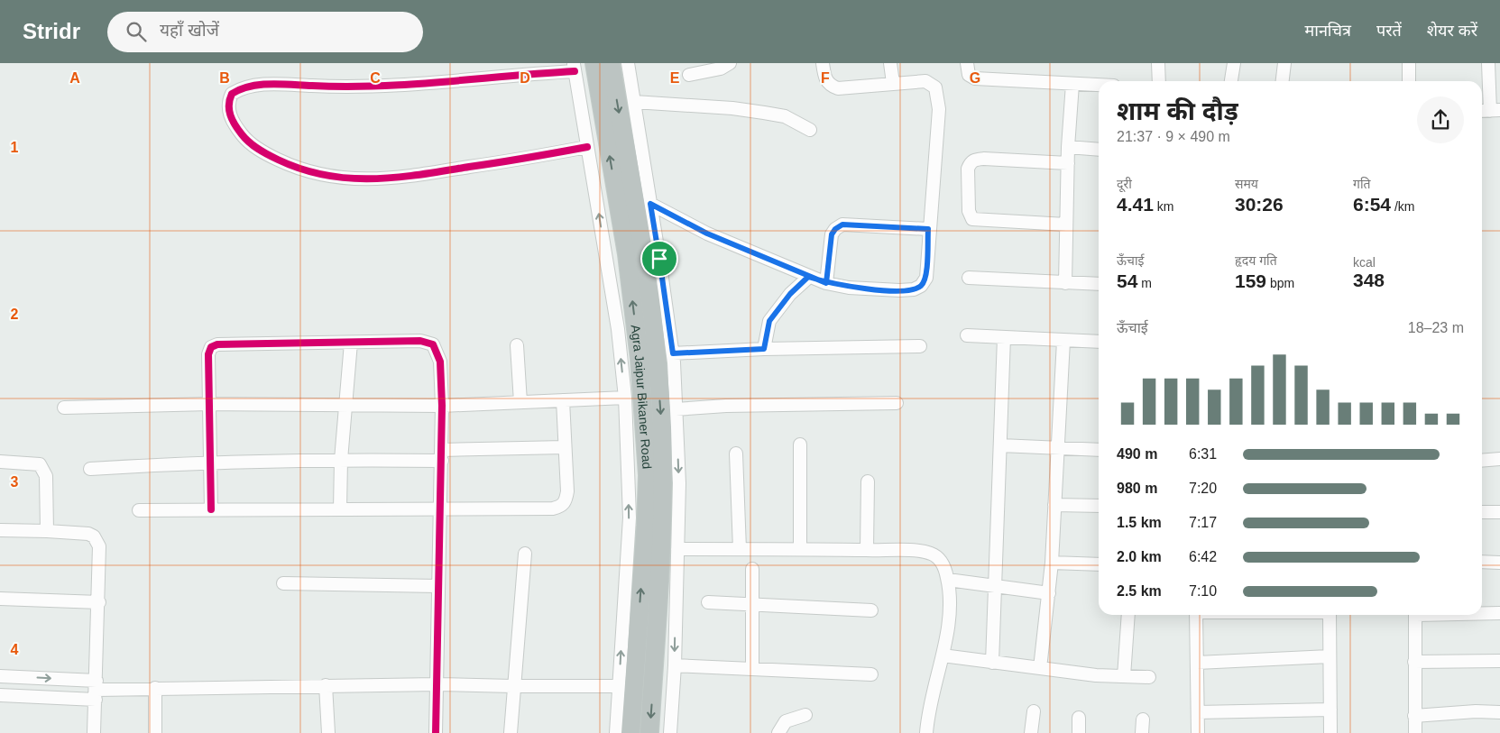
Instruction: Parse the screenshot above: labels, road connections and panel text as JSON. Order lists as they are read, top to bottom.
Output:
{
  "streets": {
    "highway": ["Agra Jaipur Bikaner Road"]
  },
  "page": {
    "header": "Stridr",
    "search": "यहाँ खोजें",
    "nav": ["मानचित्र", "परतें", "शेयर करें"],
    "heading": ["शाम की दौड़", "21:37 · 9 × 490 m"],
    "stats": [
      ["दूरी", "4.41 km"],
      ["समय", "30:26"],
      ["गति", "6:54 /km"],
      ["ऊँचाई", "54 m"],
      ["हृदय गति", "159 bpm"],
      ["kcal", "348"]
    ],
    "chart": ["ऊँचाई", "18–23 m"],
    "list": [
      {
        "name": "490 m",
        "note": "6:31"
      },
      {
        "name": "980 m",
        "note": "7:20"
      },
      {
        "name": "1.5 km",
        "note": "7:17"
      },
      {
        "name": "2.0 km",
        "note": "6:42"
      },
      {
        "name": "2.5 km",
        "note": "7:10"
      }
    ]
  },
  "grid": {
    "columns": [
      "A",
      "B",
      "C",
      "D",
      "E",
      "F",
      "G"
    ],
    "rows": [
      "1",
      "2",
      "3",
      "4"
    ]
  }
}
